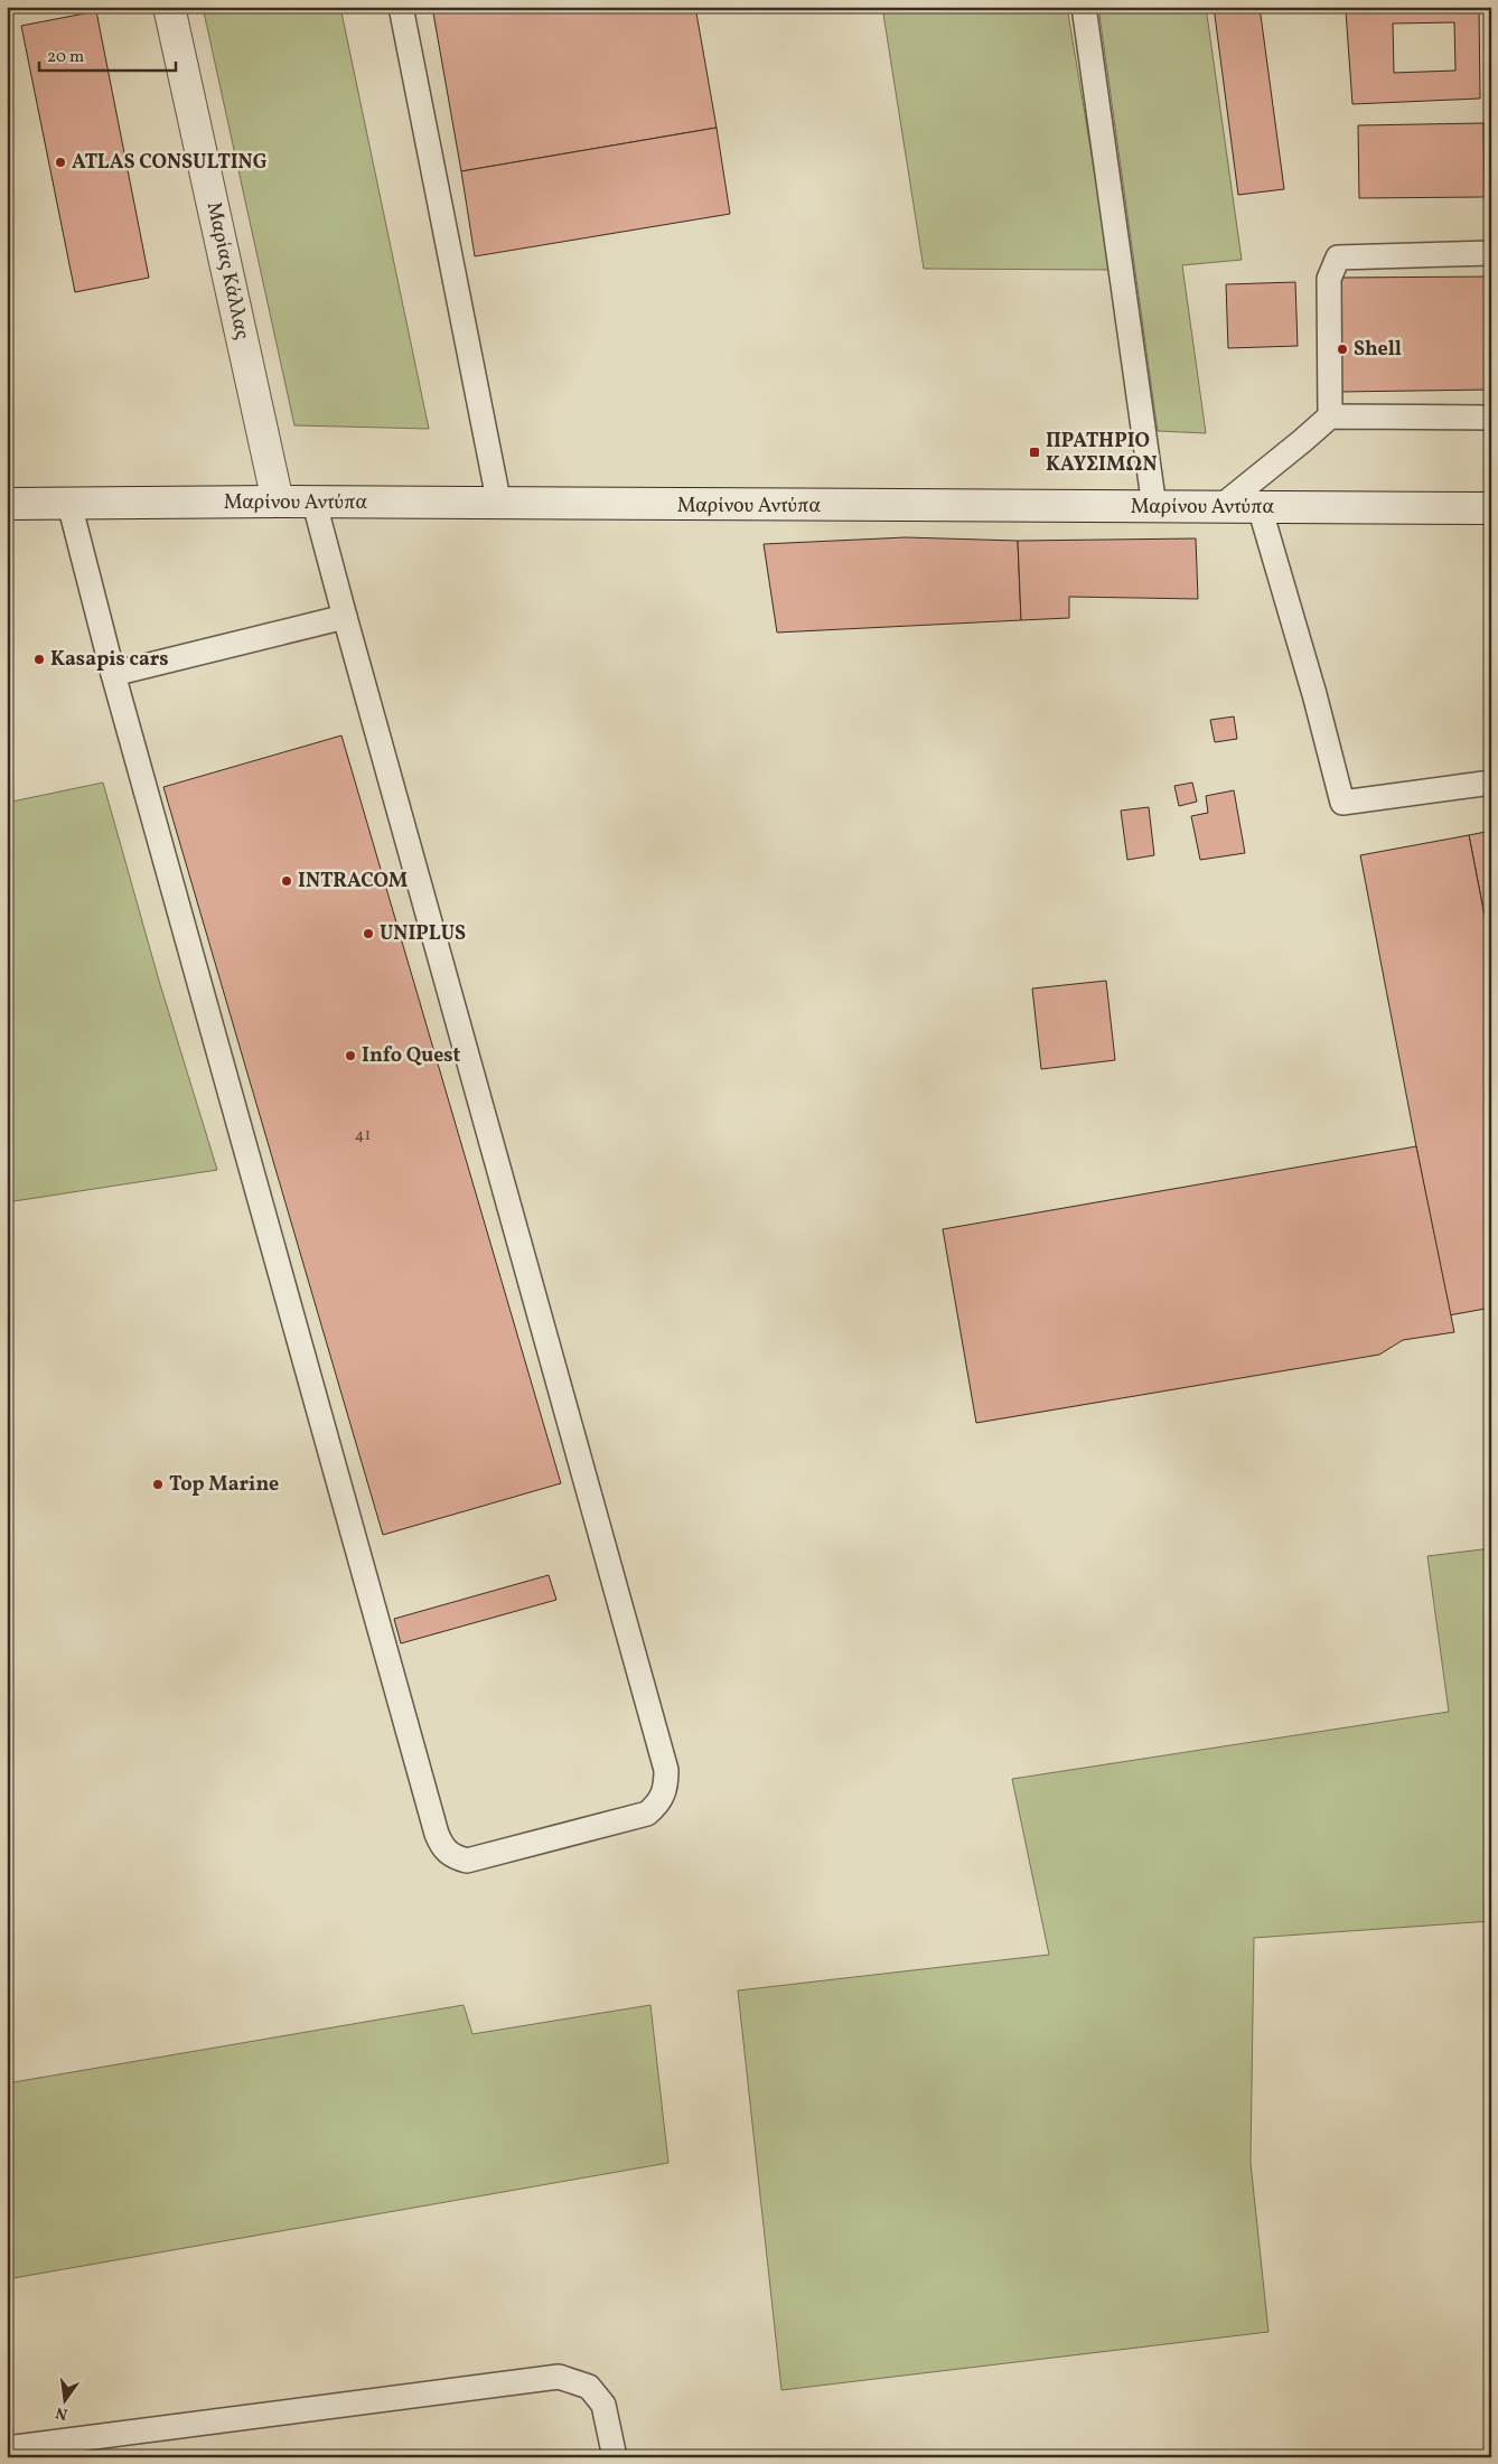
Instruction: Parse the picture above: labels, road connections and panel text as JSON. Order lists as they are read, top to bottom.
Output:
{
  "streets": {
    "main road": ["Μαρίας Κάλλας", "Μαρίνου Αντύπα"]
  },
  "crossings": [
    ["Μαρίας Κάλλας", "Μαρίνου Αντύπα"]
  ],
  "places": {
    "other": [
      "ATLAS CONSULTING",
      "Shell",
      "Kasapis cars",
      "INTRACOM",
      "UNIPLUS",
      "Info Quest",
      "Top Marine"
    ],
    "transit": ["ΠΡΑΤΗΡΙΟ ΚΑΥΣΙΜΩΝ"]
  },
  "house_numbers": ["41"],
  "scale_bar": "20 m",
  "north": "bottom"
}
